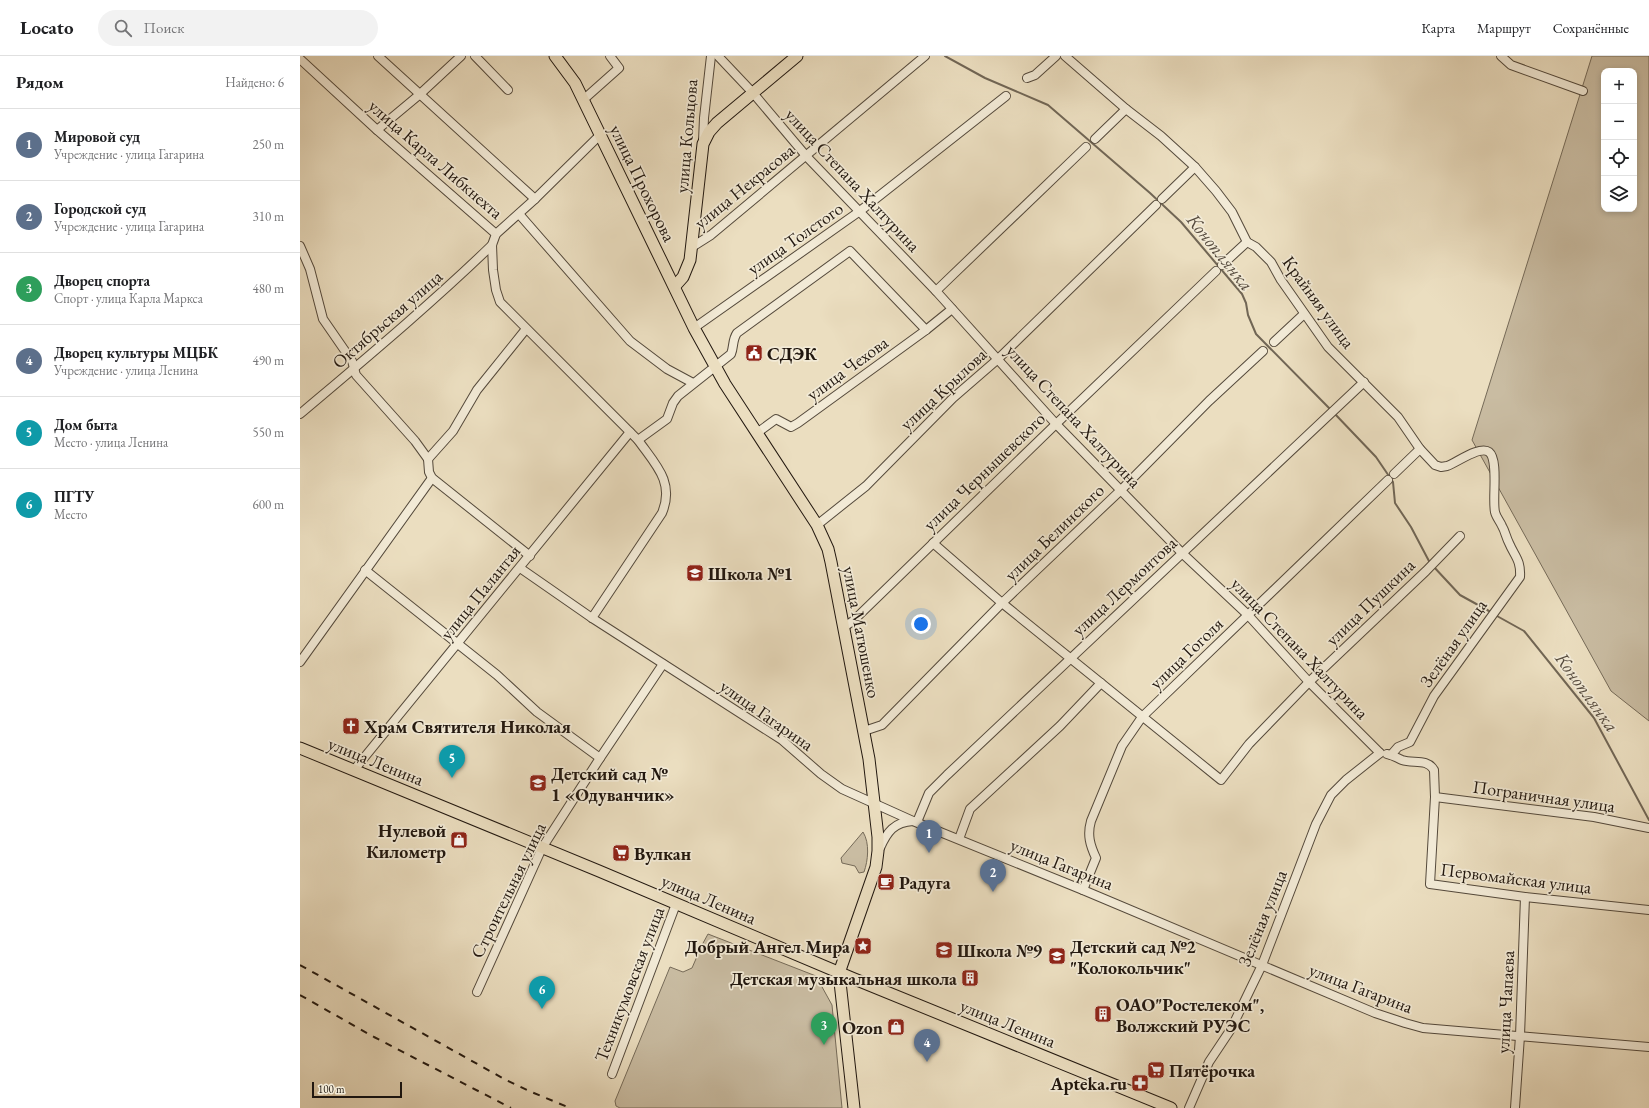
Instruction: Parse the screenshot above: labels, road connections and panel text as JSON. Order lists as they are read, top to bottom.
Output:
{
  "streets": {
    "main road": [
      "улица Кольцова",
      "улица Прохорова",
      "улица Матюшенко",
      "улица Ленина"
    ],
    "street": [
      "улица Карла Либкнехта",
      "улица Степана Халтурина",
      "улица Некрасова",
      "улица Толстого",
      "Крайняя улица",
      "Октябрьская улица",
      "улица Чехова",
      "улица Крылова",
      "улица Чернышевского",
      "улица Белинского",
      "улица Лермонтова",
      "улица Палантая",
      "улица Пушкина",
      "Зелёная улица",
      "улица Гоголя",
      "улица Гагарина",
      "Пограничная улица",
      "Первомайская улица",
      "Строительная улица",
      "Техникумовская улица",
      "улица Чапаева"
    ]
  },
  "crossings": [
    ["улица Кольцова", "улица Прохорова"],
    ["улица Кольцова", "улица Некрасова"],
    ["улица Карла Либкнехта", "Октябрьская улица"],
    ["улица Карла Либкнехта", "улица Палантая"],
    ["улица Степана Халтурина", "улица Некрасова"],
    ["улица Степана Халтурина", "улица Толстого"],
    ["улица Степана Халтурина", "улица Чехова"],
    ["улица Степана Халтурина", "улица Крылова"],
    ["улица Степана Халтурина", "улица Чернышевского"],
    ["улица Степана Халтурина", "улица Белинского"],
    ["улица Степана Халтурина", "улица Лермонтова"],
    ["улица Степана Халтурина", "улица Пушкина"],
    ["улица Степана Халтурина", "Зелёная улица"],
    ["улица Степана Халтурина", "улица Гоголя"],
    ["улица Степана Халтурина", "Первомайская улица"],
    ["улица Прохорова", "улица Толстого"],
    ["улица Прохорова", "улица Матюшенко"],
    ["улица Толстого", "улица Матюшенко"],
    ["Крайняя улица", "улица Чернышевского"],
    ["Крайняя улица", "улица Лермонтова"],
    ["Крайняя улица", "Зелёная улица"],
    ["Крайняя улица", "улица Гоголя"],
    ["улица Чехова", "улица Матюшенко"],
    ["улица Крылова", "улица Матюшенко"],
    ["улица Чернышевского", "улица Матюшенко"],
    ["улица Белинского", "улица Матюшенко"],
    ["улица Лермонтова", "улица Гагарина"],
    ["улица Палантая", "улица Гагарина"],
    ["улица Палантая", "улица Ленина"],
    ["улица Пушкина", "улица Гоголя"],
    ["улица Матюшенко", "улица Гагарина"],
    ["улица Матюшенко", "улица Ленина"],
    ["Зелёная улица", "улица Гагарина"],
    ["Зелёная улица", "Первомайская улица"],
    ["улица Гоголя", "улица Гагарина"],
    ["улица Гагарина", "Строительная улица"],
    ["улица Гагарина", "улица Чапаева"],
    ["улица Ленина", "Строительная улица"],
    ["улица Ленина", "Техникумовская улица"],
    ["Пограничная улица", "Первомайская улица"],
    ["Первомайская улица", "улица Чапаева"]
  ],
  "water": ["Коноплянка"],
  "places": {
    "public building": ["СДЭК"],
    "school or university": [
      "Школа №1",
      "Детский сад № 1 «Одуванчик»",
      "Школа №9",
      "Детский сад №2 \"Колокольчик\""
    ],
    "church": ["Храм Святителя Николая"],
    "shop": ["Нулевой Километр", "Ozon"],
    "supermarket": ["Вулкан", "Пятёрочка"],
    "cafe": ["Радуга"],
    "place": ["Добрый Ангел Мира"],
    "building": ["Детская музыкальная школа", "ОАО\"Ростелеком\", Волжский РУЭС"],
    "pharmacy": ["Apteka.ru"]
  },
  "scale_bar": "100 m",
  "page": {
    "header": "Locato",
    "search": "Поиск",
    "nav": ["Карта", "Маршрут", "Сохранённые"],
    "heading": ["Рядом", "Найдено: 6"],
    "map_buttons": ["+", "−"],
    "list": [
      {
        "mark": "1",
        "name": "Мировой суд",
        "note": "Учреждение · улица Гагарина",
        "value": "250 m"
      },
      {
        "mark": "2",
        "name": "Городской суд",
        "note": "Учреждение · улица Гагарина",
        "value": "310 m"
      },
      {
        "mark": "3",
        "name": "Дворец спорта",
        "note": "Спорт · улица Карла Маркса",
        "value": "480 m"
      },
      {
        "mark": "4",
        "name": "Дворец культуры МЦБК",
        "note": "Учреждение · улица Ленина",
        "value": "490 m"
      },
      {
        "mark": "5",
        "name": "Дом быта",
        "note": "Место · улица Ленина",
        "value": "550 m"
      },
      {
        "mark": "6",
        "name": "ПГТУ",
        "note": "Место",
        "value": "600 m"
      }
    ],
    "pins": [
      "5",
      "1",
      "2",
      "6",
      "3",
      "4"
    ],
    "scale": "100 m"
  }
}
